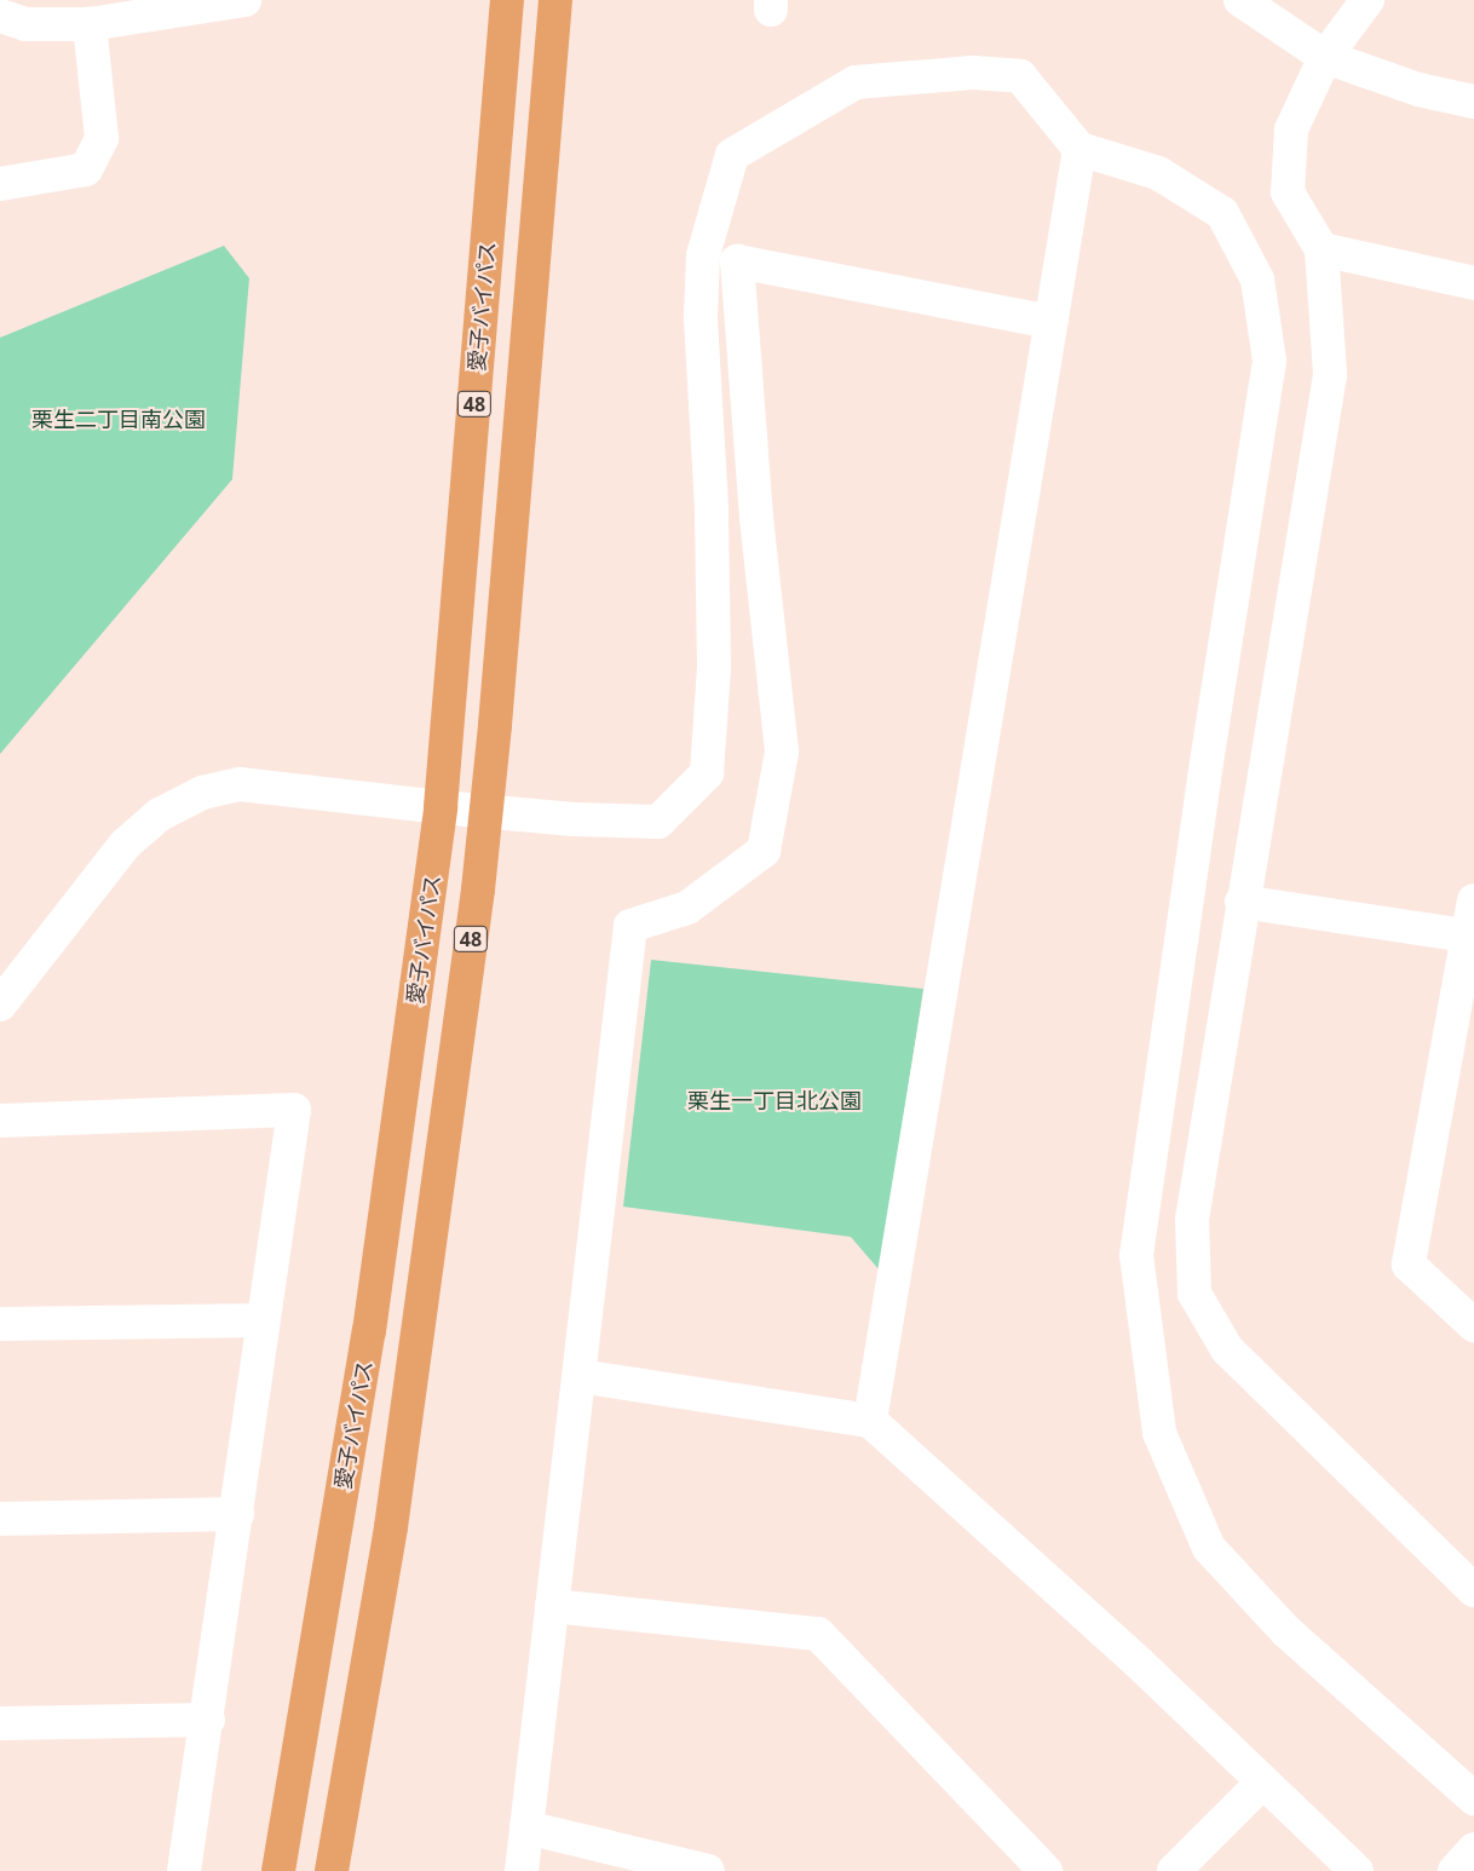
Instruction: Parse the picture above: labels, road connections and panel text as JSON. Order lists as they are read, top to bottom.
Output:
{
  "streets": {
    "highway": ["愛子バイパス", "48"]
  },
  "parks": ["栗生二丁目南公園", "栗生一丁目北公園"]
}
